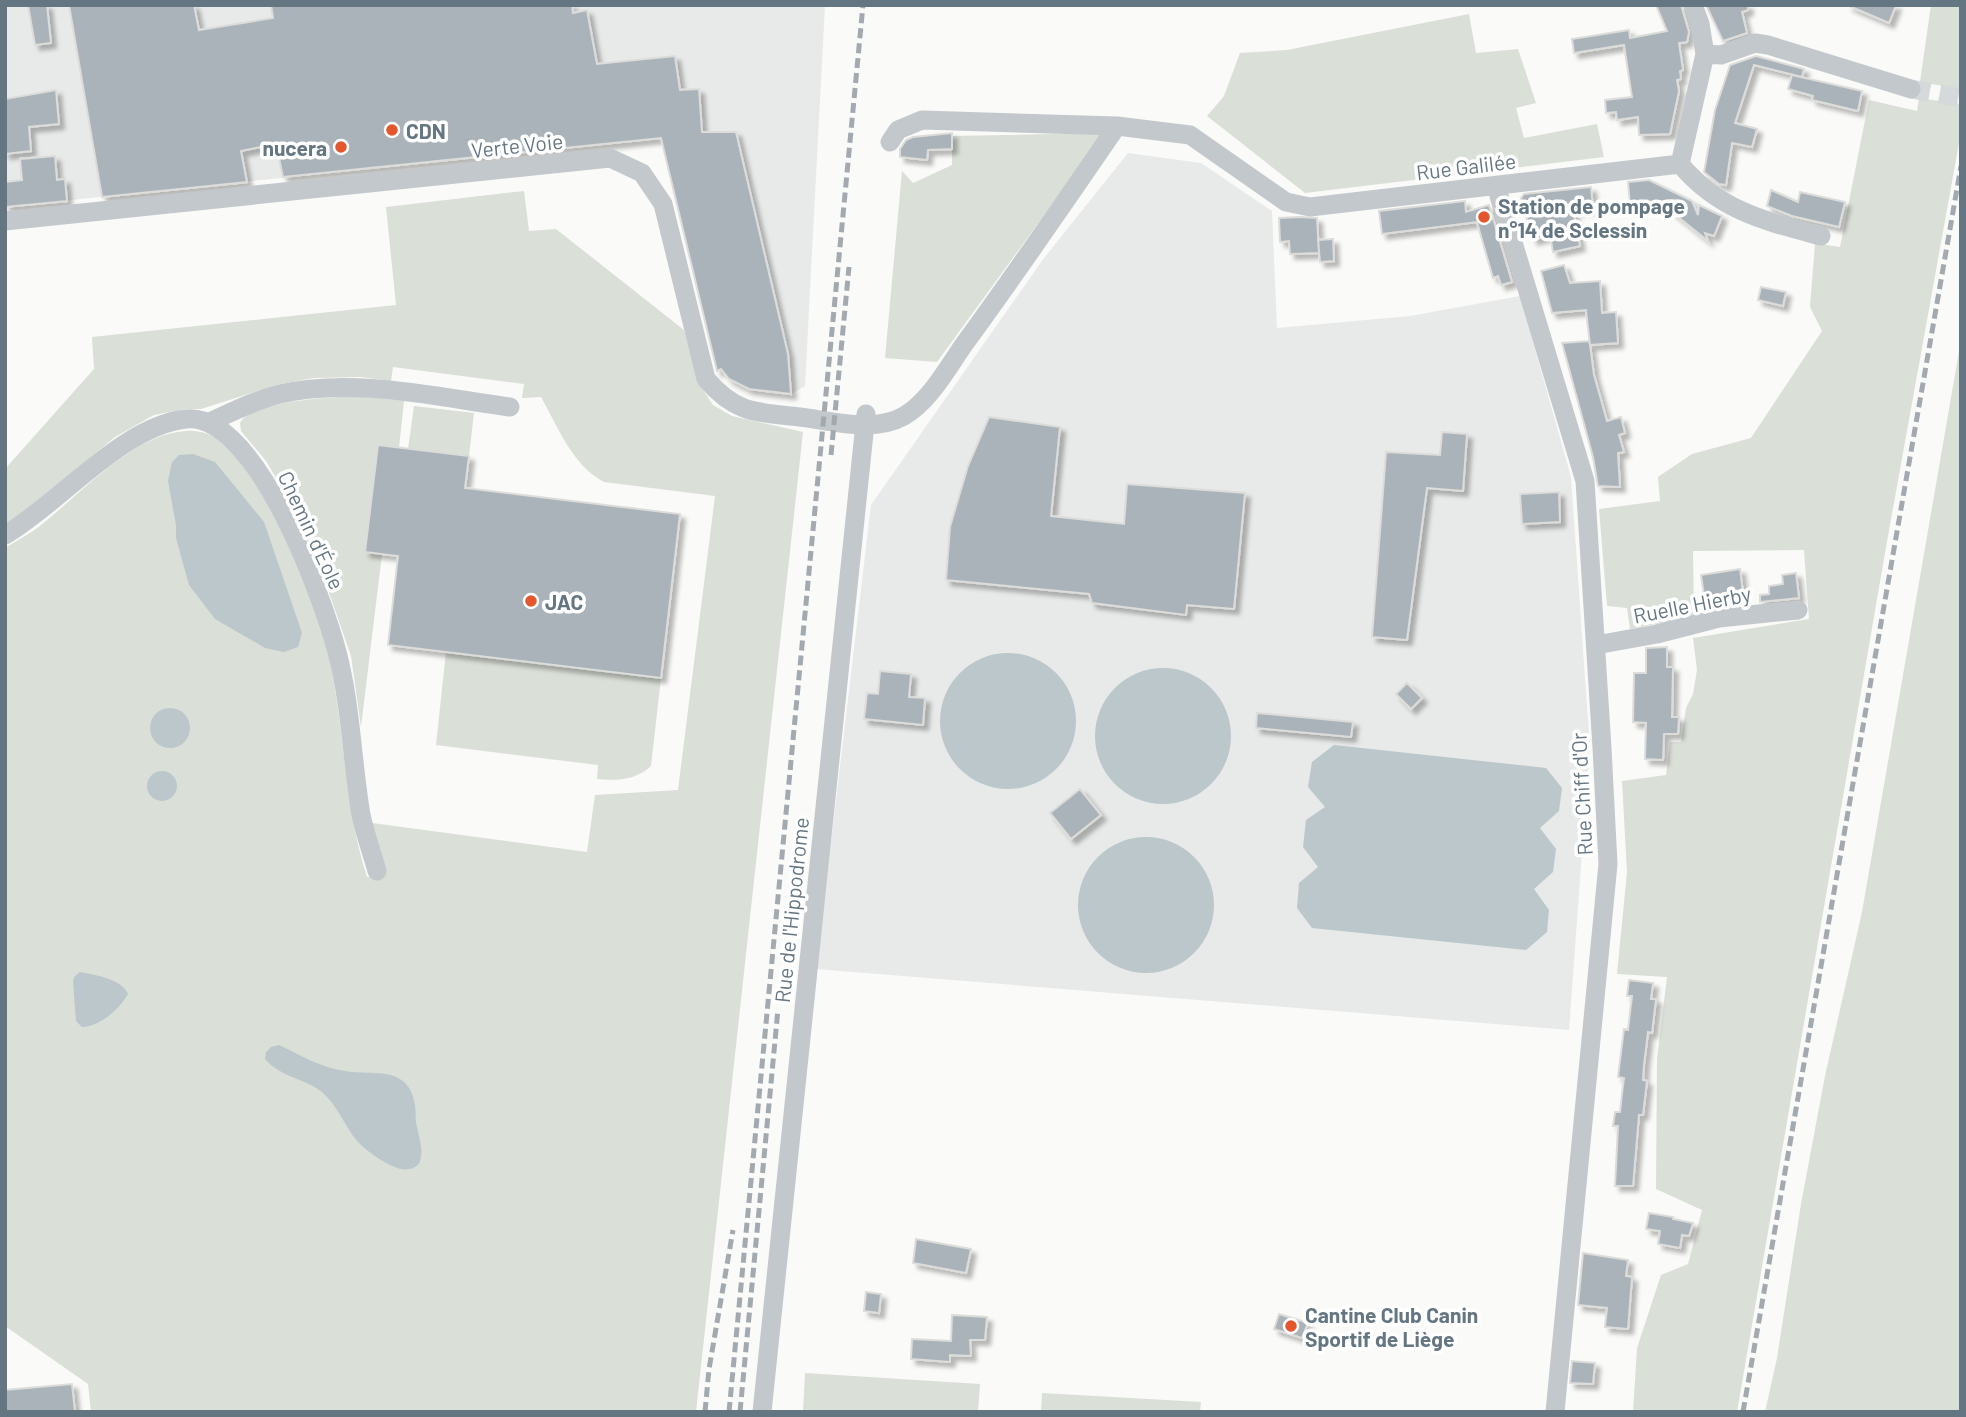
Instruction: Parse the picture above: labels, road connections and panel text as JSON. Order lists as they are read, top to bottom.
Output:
{
  "streets": {
    "street": [
      "Verte Voie",
      "Rue Galilée",
      "Chemin d'Éole",
      "Ruelle Hierby",
      "Rue Chiff d'Or",
      "Rue de l'Hippodrome"
    ]
  },
  "crossings": [
    ["Verte Voie", "Rue de l'Hippodrome"],
    ["Rue Galilée", "Rue Chiff d'Or"],
    ["Ruelle Hierby", "Rue Chiff d'Or"]
  ],
  "places": [
    "CDN",
    "nucera",
    "Station de pompage n°14 de Sclessin",
    "JAC",
    "Cantine Club Canin Sportif de Liège"
  ]
}
